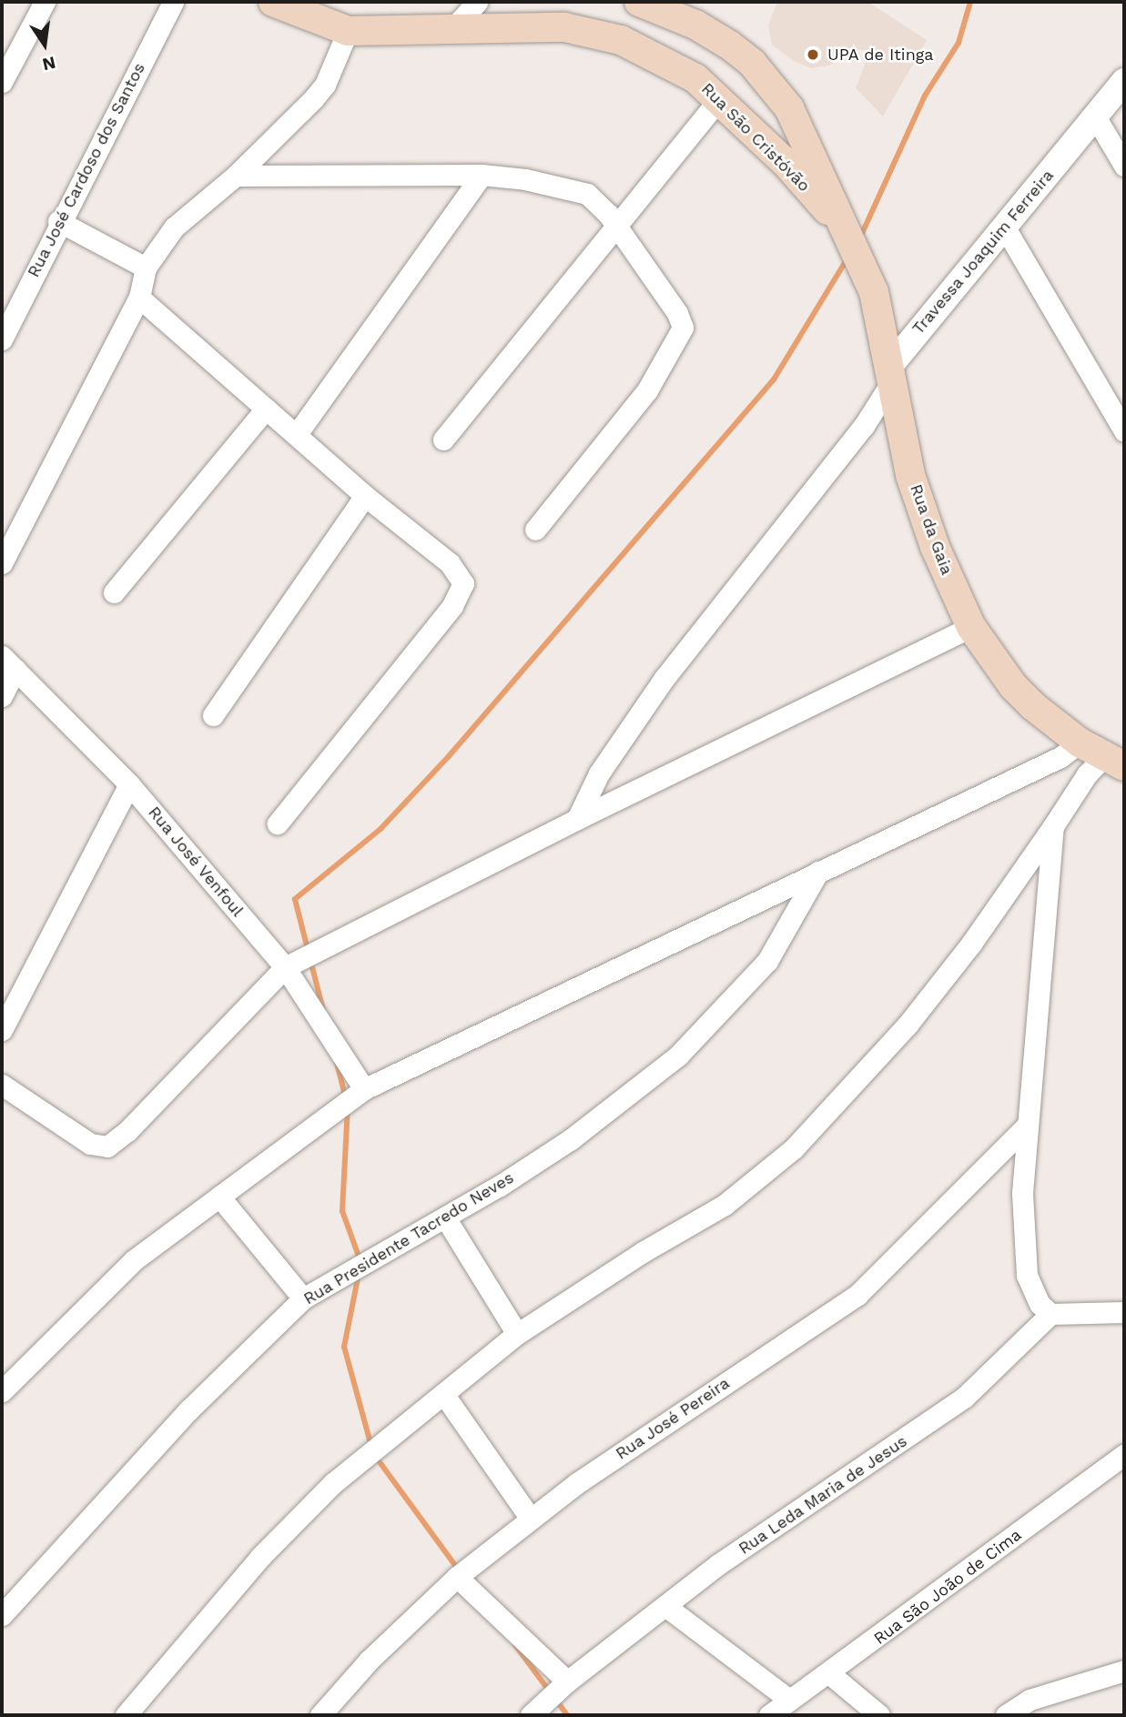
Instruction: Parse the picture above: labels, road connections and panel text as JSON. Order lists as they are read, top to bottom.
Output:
{
  "streets": {
    "main road": ["Rua São Cristóvão", "Rua da Gaia"],
    "street": [
      "Rua José Cardoso dos Santos",
      "Travessa Joaquim Ferreira",
      "Rua José Venfoul",
      "Rua Presidente Tacredo Neves",
      "Rua José Pereira",
      "Rua Leda Maria de Jesus",
      "Rua São João de Cima"
    ]
  },
  "crossings": [
    ["Rua São Cristóvão", "Rua da Gaia"],
    ["Travessa Joaquim Ferreira", "Rua da Gaia"]
  ],
  "places": ["UPA de Itinga"],
  "north": "bottom"
}
